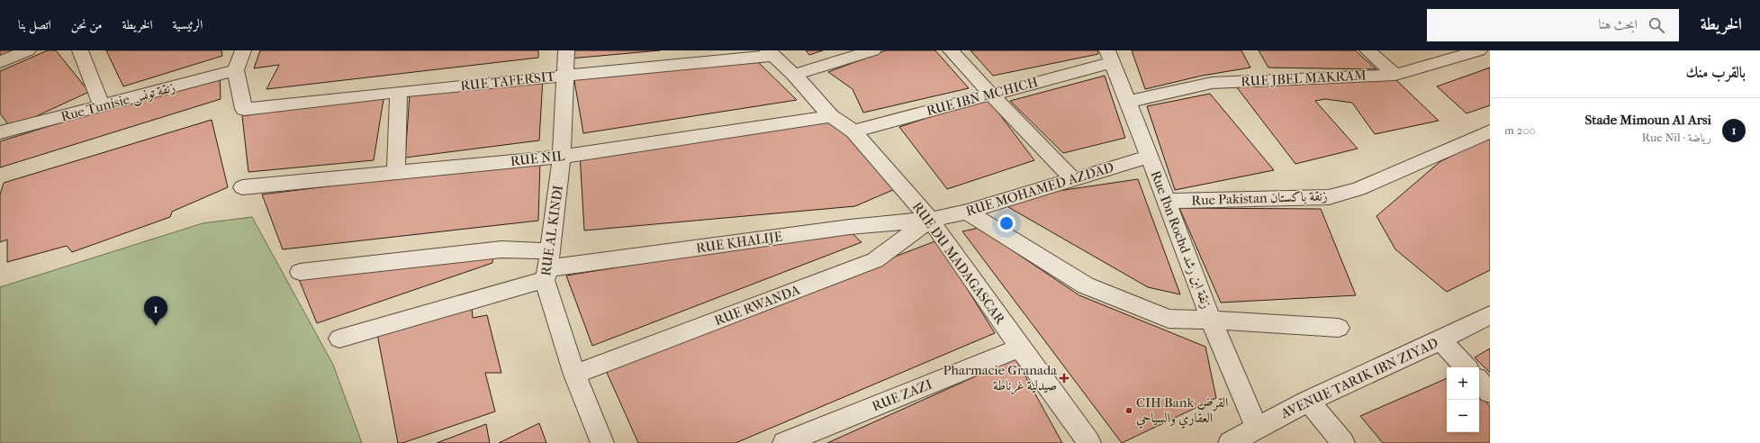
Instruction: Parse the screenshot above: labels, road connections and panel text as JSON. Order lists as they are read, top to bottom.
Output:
{
  "streets": {
    "street": [
      "RUE JBEL MAKRAM",
      "RUE TAFERSIT",
      "RUE IBN MCHICH",
      "Rue Tunisie زنقة تونس",
      "RUE NIL",
      "RUE MOHAMED AZDAD",
      "Rue Pakistan زنقة باكستان",
      "RUE AL KINDI",
      "Rue Ibn Rochd زنقة ابن رشد",
      "RUE KHALIJE",
      "RUE DU MADAGASCAR",
      "RUE RWANDA",
      "AVENUE TARIK IBN ZIYAD",
      "RUE ZAZI"
    ]
  },
  "crossings": [
    ["RUE JBEL MAKRAM", "Rue Ibn Rochd زنقة ابن رشد"],
    ["RUE TAFERSIT", "Rue Tunisie زنقة تونس"],
    ["RUE TAFERSIT", "RUE AL KINDI"],
    ["RUE TAFERSIT", "RUE DU MADAGASCAR"],
    ["RUE IBN MCHICH", "Rue Ibn Rochd زنقة ابن رشد"],
    ["RUE IBN MCHICH", "RUE DU MADAGASCAR"],
    ["RUE NIL", "RUE AL KINDI"],
    ["RUE NIL", "RUE DU MADAGASCAR"],
    ["RUE MOHAMED AZDAD", "Rue Ibn Rochd زنقة ابن رشد"],
    ["RUE MOHAMED AZDAD", "RUE KHALIJE"],
    ["RUE MOHAMED AZDAD", "RUE DU MADAGASCAR"],
    ["RUE MOHAMED AZDAD", "RUE RWANDA"],
    ["Rue Pakistan زنقة باكستان", "Rue Ibn Rochd زنقة ابن رشد"],
    ["RUE AL KINDI", "RUE KHALIJE"],
    ["RUE AL KINDI", "RUE RWANDA"],
    ["Rue Ibn Rochd زنقة ابن رشد", "AVENUE TARIK IBN ZIYAD"],
    ["RUE KHALIJE", "RUE DU MADAGASCAR"],
    ["RUE KHALIJE", "RUE RWANDA"],
    ["RUE DU MADAGASCAR", "RUE RWANDA"],
    ["RUE DU MADAGASCAR", "RUE ZAZI"]
  ],
  "places": {
    "health": ["Pharmacie Granada صيدلية غرناطة"],
    "other": ["CIH Bank القرض العقاري والسياحي"]
  },
  "page": {
    "header": "الخريطة",
    "search": "ابحث هنا",
    "nav": [
      "الرئيسية",
      "الخريطة",
      "من نحن",
      "اتصل بنا"
    ],
    "heading": "بالقرب منك",
    "list": [
      {
        "mark": "1",
        "name": "Stade Mimoun Al Arsi",
        "note": "رياضة · Rue Nil",
        "value": "200 m"
      }
    ],
    "pins": "1",
    "map_buttons": ["+", "−"]
  }
}
